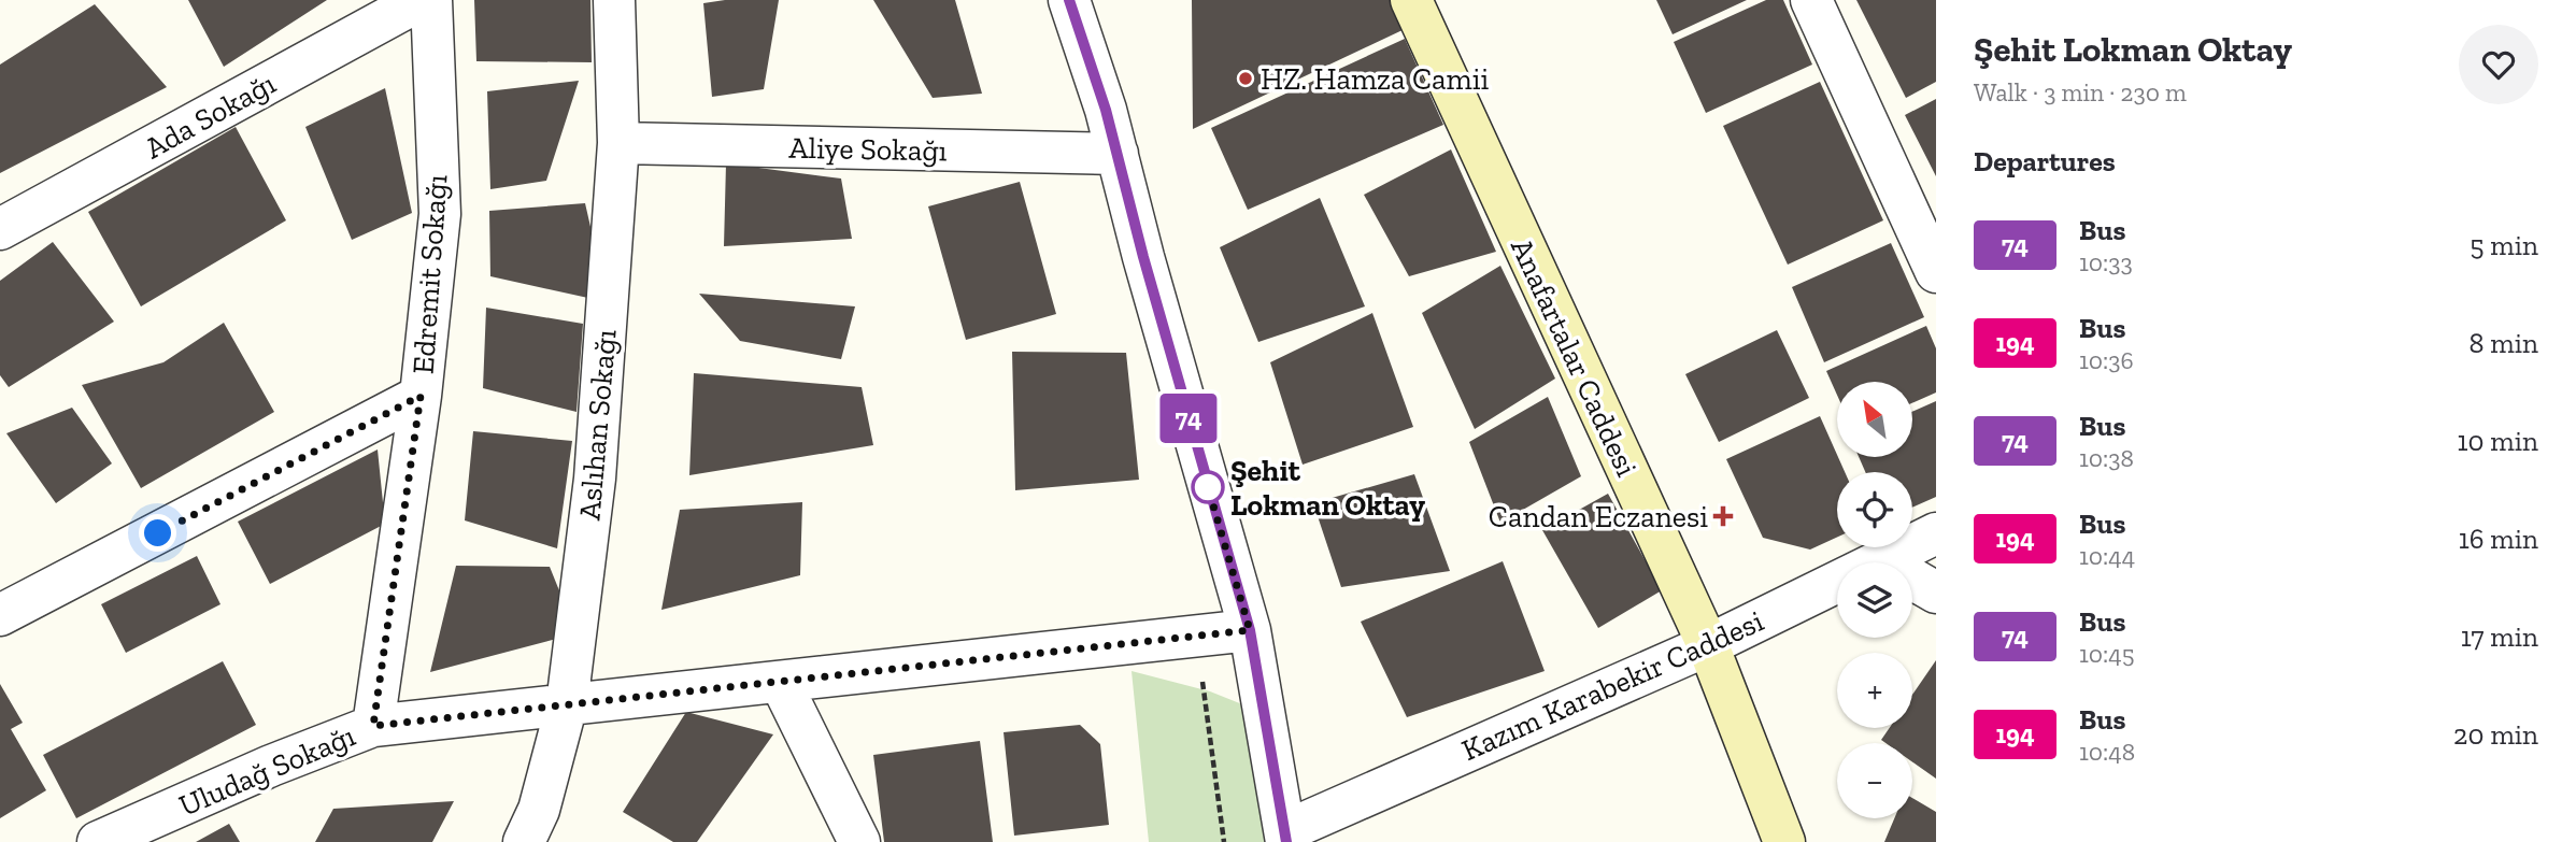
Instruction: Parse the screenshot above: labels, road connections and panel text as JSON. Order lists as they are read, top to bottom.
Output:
{
  "streets": {
    "main road": ["Anafartalar Caddesi"],
    "street": [
      "Ada Sokağı",
      "Aliye Sokağı",
      "Edremit Sokağı",
      "Aslıhan Sokağı",
      "Kazım Karabekir Caddesi",
      "Uludağ Sokağı"
    ]
  },
  "crossings": [
    ["Aliye Sokağı", "Aslıhan Sokağı"],
    ["Edremit Sokağı", "Uludağ Sokağı"],
    ["Anafartalar Caddesi", "Kazım Karabekir Caddesi"],
    ["Aslıhan Sokağı", "Uludağ Sokağı"]
  ],
  "places": {
    "other": ["HZ. Hamza Camii", "Şehit Lokman Oktay"],
    "health": ["Candan Eczanesi"]
  },
  "lines": ["bus line 74"],
  "north": "top left",
  "page": {
    "on_map": "74",
    "heading": [
      ["Şehit Lokman Oktay", "Walk · 3 min · 230 m"],
      "Departures"
    ],
    "list": [
      {
        "mark": "74",
        "name": "Bus",
        "note": "10:33",
        "value": "5 min"
      },
      {
        "mark": "194",
        "name": "Bus",
        "note": "10:36",
        "value": "8 min"
      },
      {
        "mark": "74",
        "name": "Bus",
        "note": "10:38",
        "value": "10 min"
      },
      {
        "mark": "194",
        "name": "Bus",
        "note": "10:44",
        "value": "16 min"
      },
      {
        "mark": "74",
        "name": "Bus",
        "note": "10:45",
        "value": "17 min"
      },
      {
        "mark": "194",
        "name": "Bus",
        "note": "10:48",
        "value": "20 min"
      }
    ],
    "map_buttons": ["+", "−"]
  }
}
